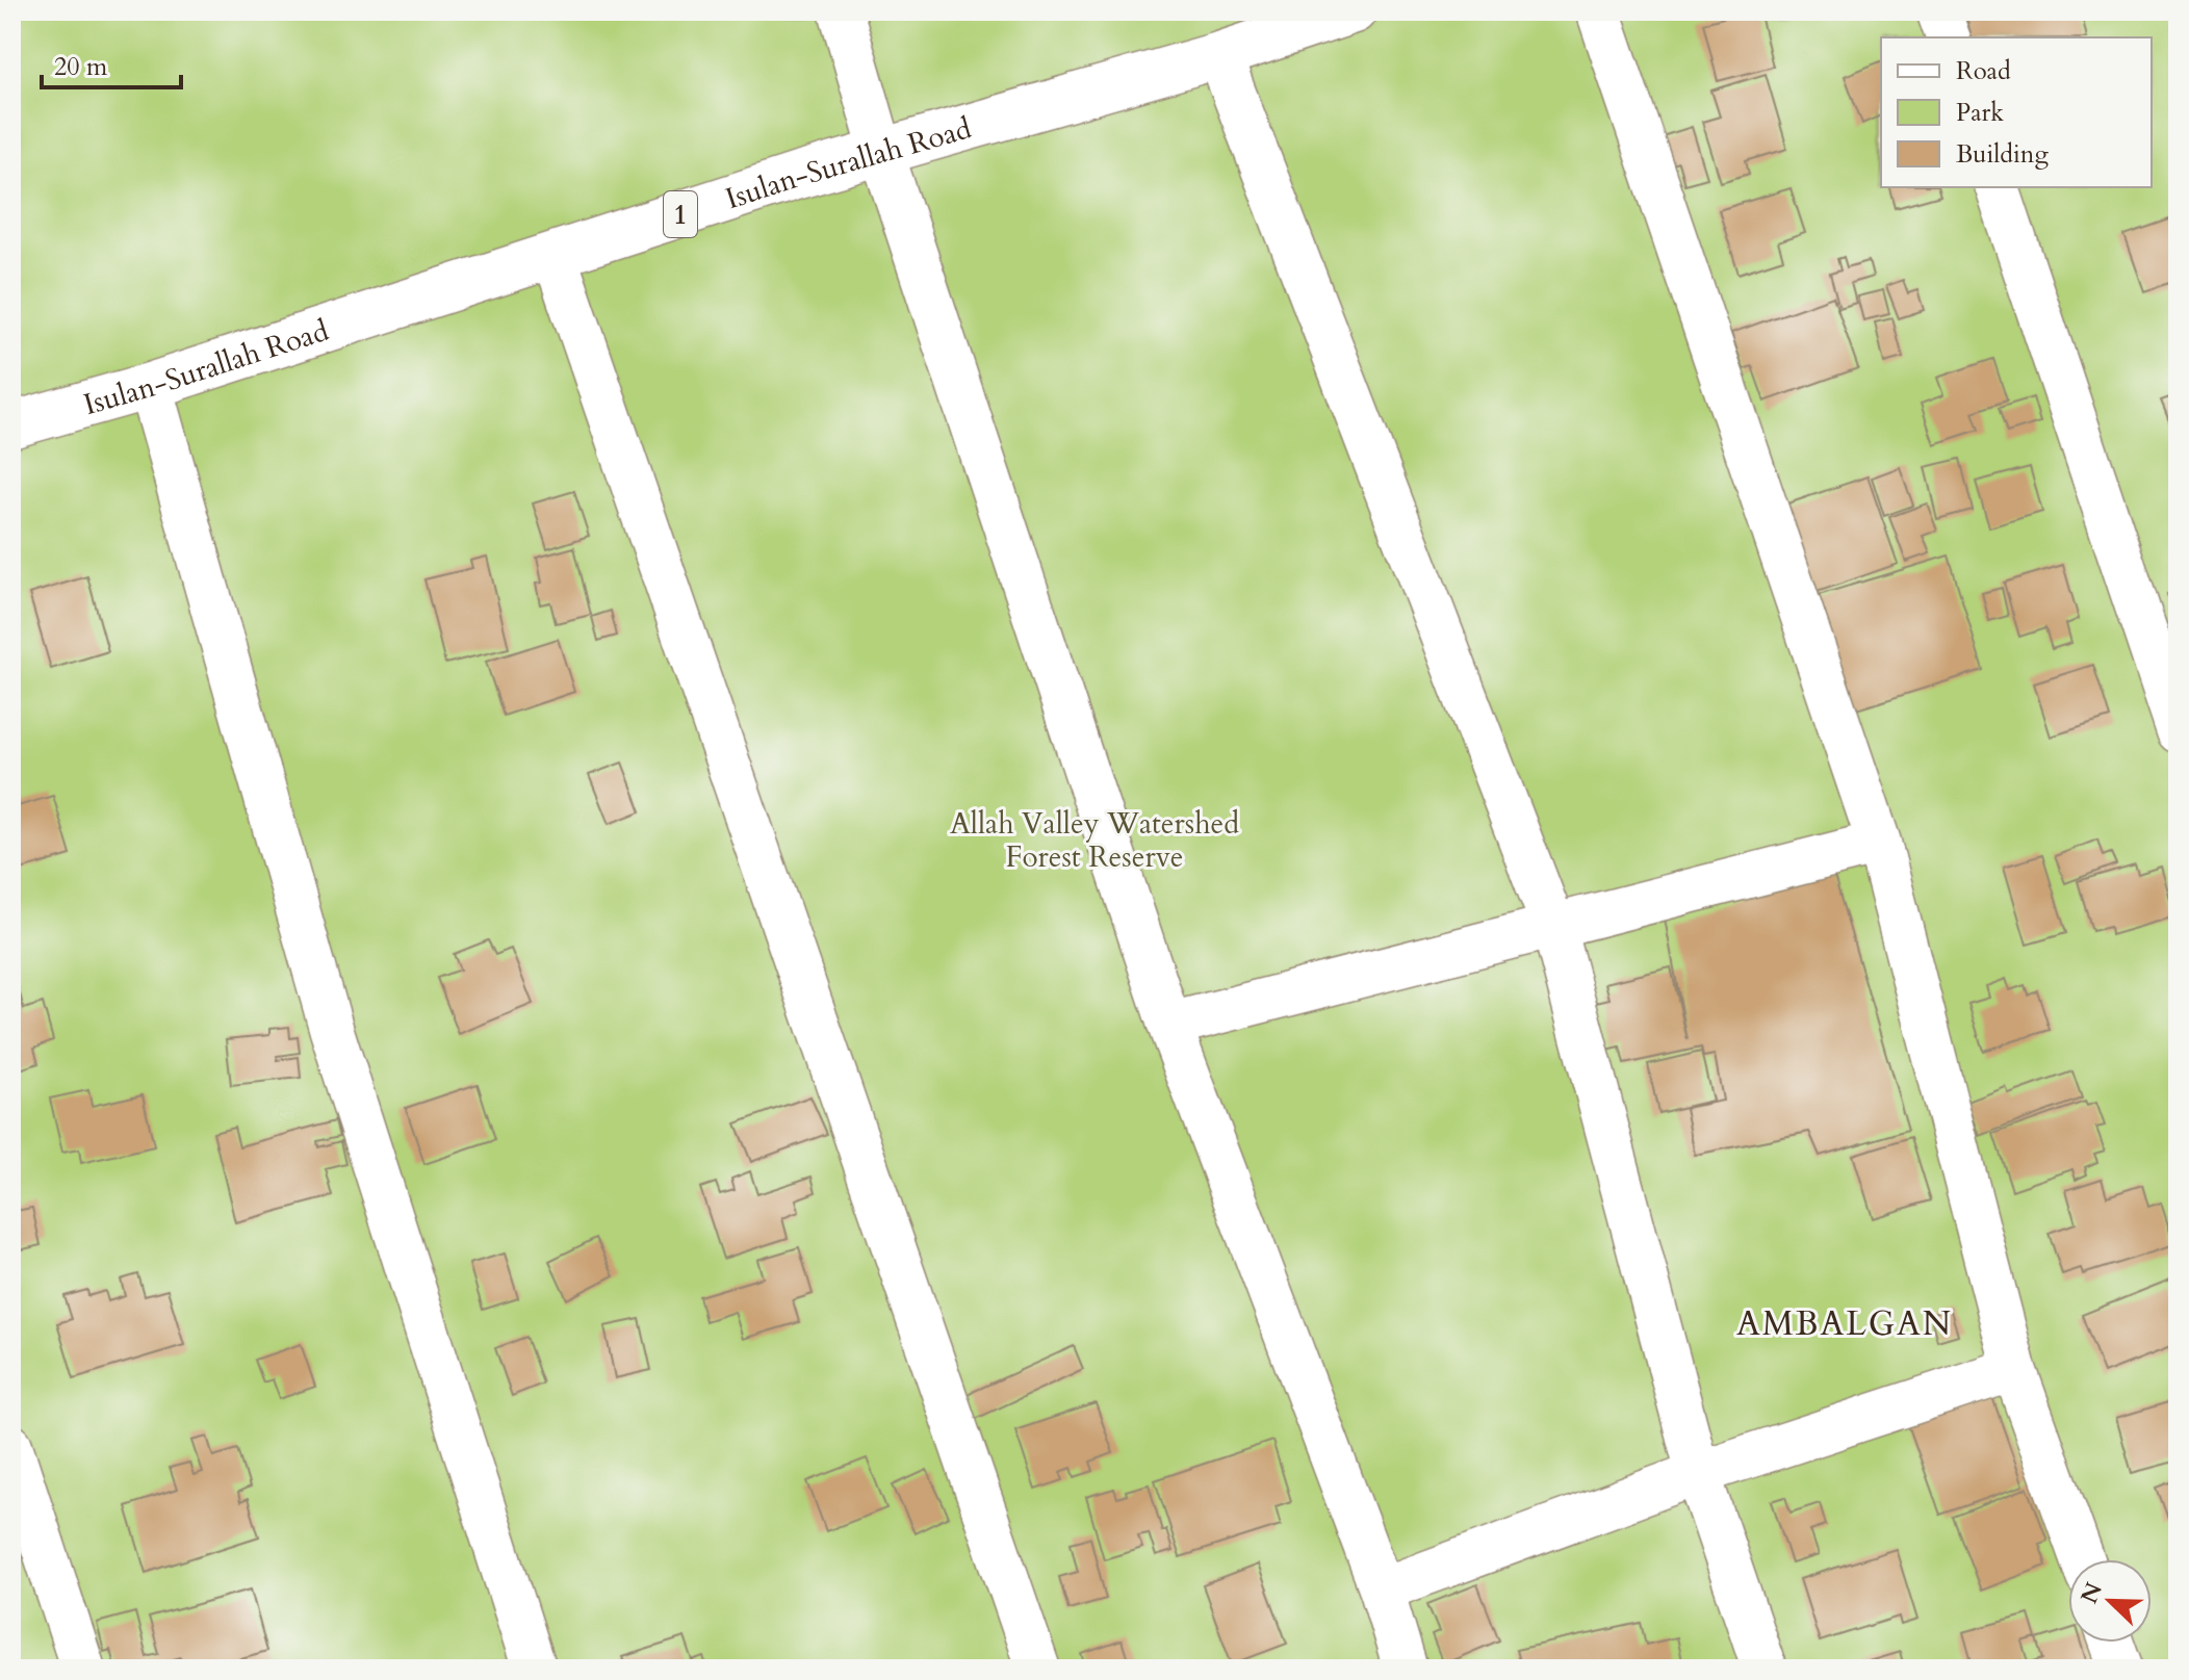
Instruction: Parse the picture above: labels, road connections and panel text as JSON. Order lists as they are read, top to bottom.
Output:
{
  "streets": {
    "highway": ["Isulan-Surallah Road", "1"]
  },
  "districts": ["AMBALGAN"],
  "parks": ["Allah Valley Watershed Forest Reserve"],
  "legend": ["Road", "Park", "Building"],
  "scale_bar": "20 m",
  "north": "top left"
}
